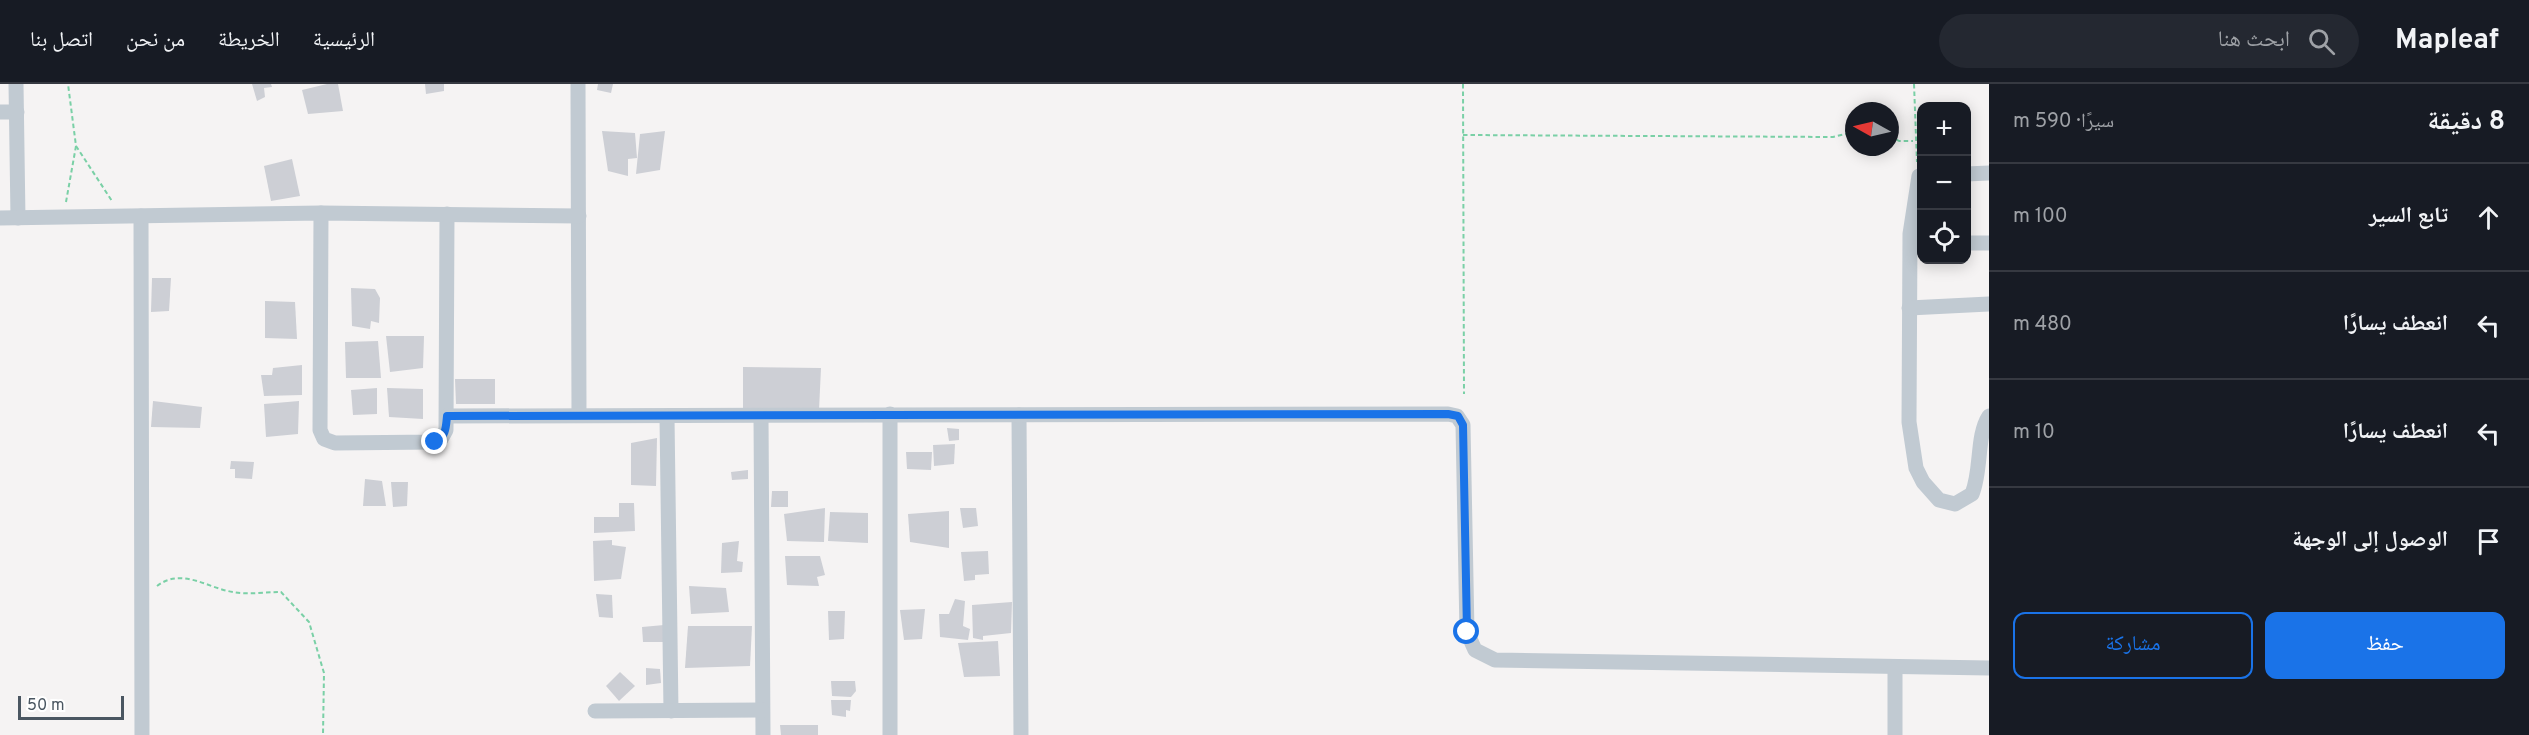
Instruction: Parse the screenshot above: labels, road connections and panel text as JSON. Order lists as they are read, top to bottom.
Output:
{
  "scale_bar": "50 m",
  "north": "left",
  "page": {
    "header": "Mapleaf",
    "search": "ابحث هنا",
    "nav": [
      "الرئيسية",
      "الخريطة",
      "من نحن",
      "اتصل بنا"
    ],
    "heading": ["8 دقيقة", "سيرًا · 590 m"],
    "map_buttons": ["+", "−"],
    "list": [
      ["تابع السير", "100 m"],
      ["انعطف يسارًا", "480 m"],
      ["انعطف يسارًا", "10 m"],
      "الوصول إلى الوجهة"
    ],
    "buttons": ["حفظ", "مشاركة"],
    "scale": "50 m"
  }
}
